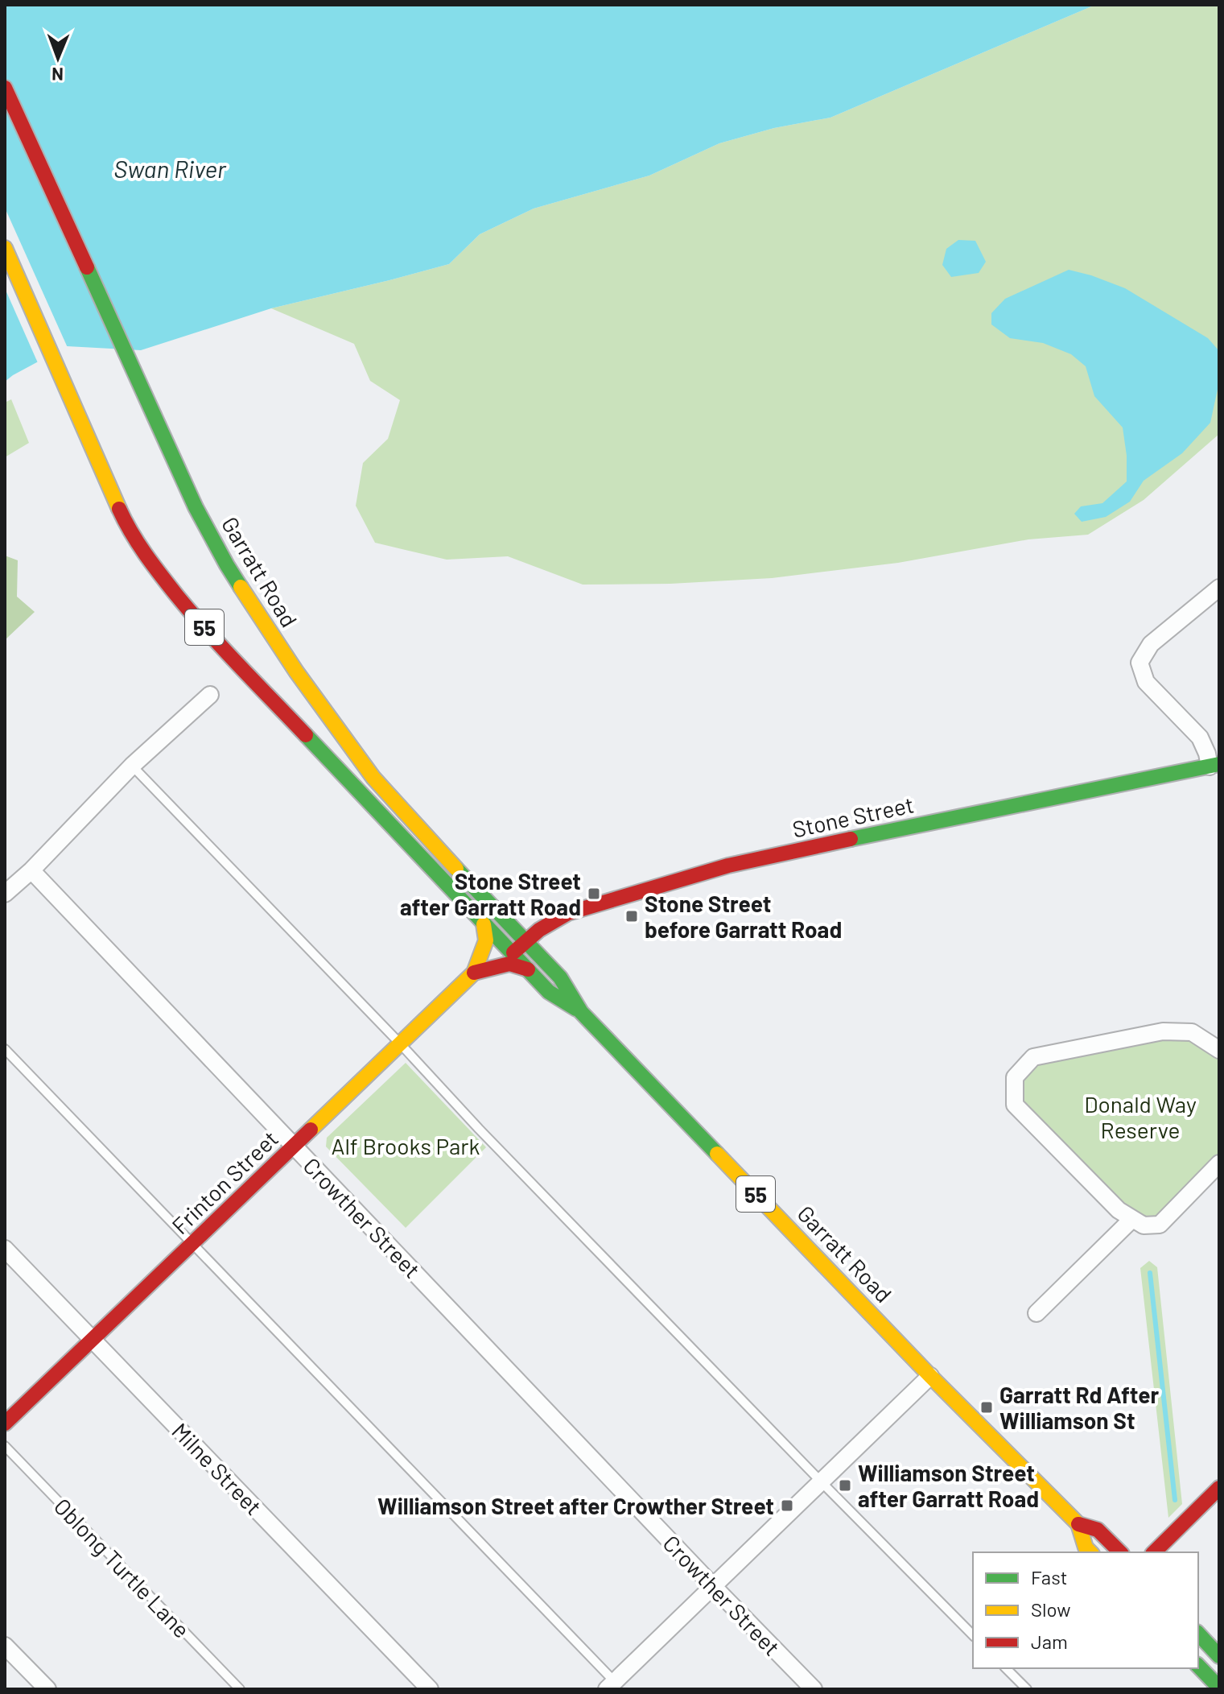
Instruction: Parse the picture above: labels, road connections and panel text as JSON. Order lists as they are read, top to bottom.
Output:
{
  "streets": {
    "main road": [
      "Garratt Road",
      "55",
      "Stone Street",
      "Frinton Street"
    ],
    "street": ["Crowther Street", "Milne Street"],
    "lane": ["Oblong Turtle Lane"]
  },
  "crossings": [
    ["Garratt Road", "Stone Street"],
    ["Garratt Road", "Frinton Street"],
    ["Frinton Street", "Crowther Street"],
    ["Frinton Street", "Milne Street"]
  ],
  "water": ["Swan River"],
  "parks": ["Donald Way Reserve", "Alf Brooks Park"],
  "places": {
    "transit": [
      "Stone Street after Garratt Road",
      "Stone Street before Garratt Road",
      "Garratt Rd After Williamson St",
      "Williamson Street after Garratt Road",
      "Williamson Street after Crowther Street"
    ]
  },
  "legend": ["Fast", "Slow", "Jam"],
  "north": "bottom"
}
